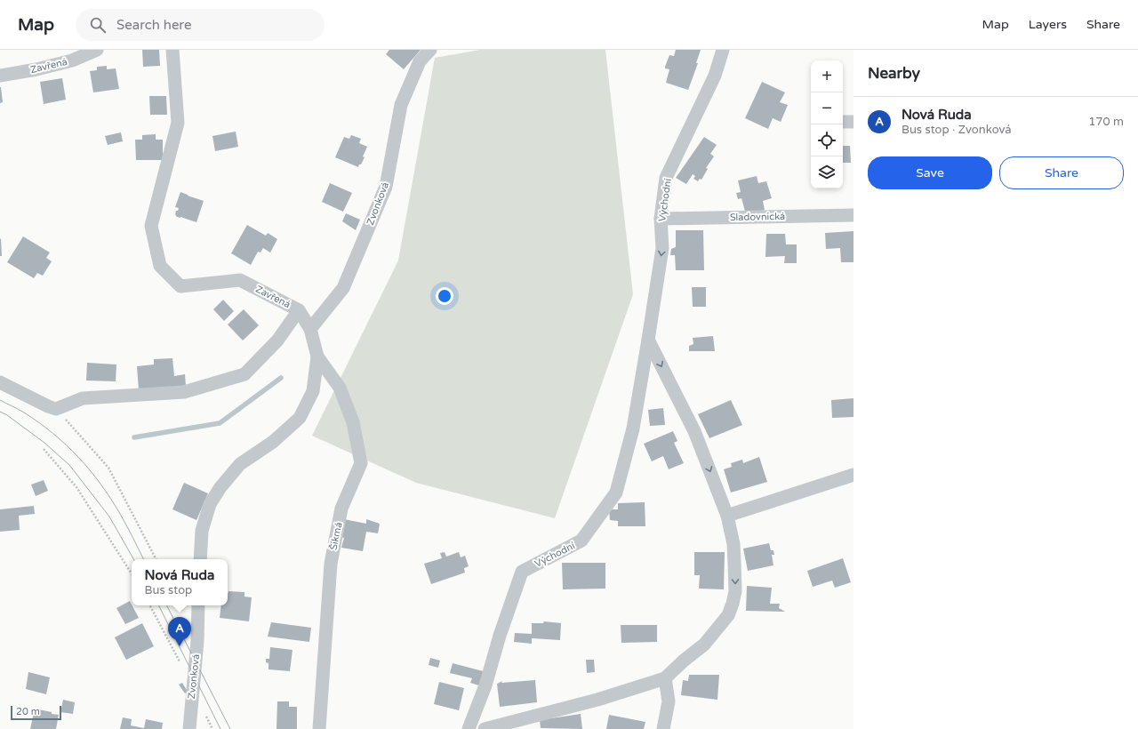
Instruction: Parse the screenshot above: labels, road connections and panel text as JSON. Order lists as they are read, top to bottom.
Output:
{
  "streets": {
    "street": [
      "Zavřená",
      "Východní",
      "Zvonková",
      "Sladovnická",
      "Šikmá"
    ]
  },
  "crossings": [
    ["Východní", "Sladovnická"]
  ],
  "scale_bar": "20 m",
  "page": {
    "header": "Map",
    "search": "Search here",
    "nav": ["Map", "Layers", "Share"],
    "heading": "Nearby",
    "map_buttons": ["+", "−"],
    "list": [
      {
        "mark": "A",
        "name": "Nová Ruda",
        "note": "Bus stop · Zvonková",
        "value": "170 m"
      }
    ],
    "buttons": ["Save", "Share"],
    "popup": ["Nová Ruda", "Bus stop"],
    "pins": "A",
    "scale": "20 m"
  }
}
